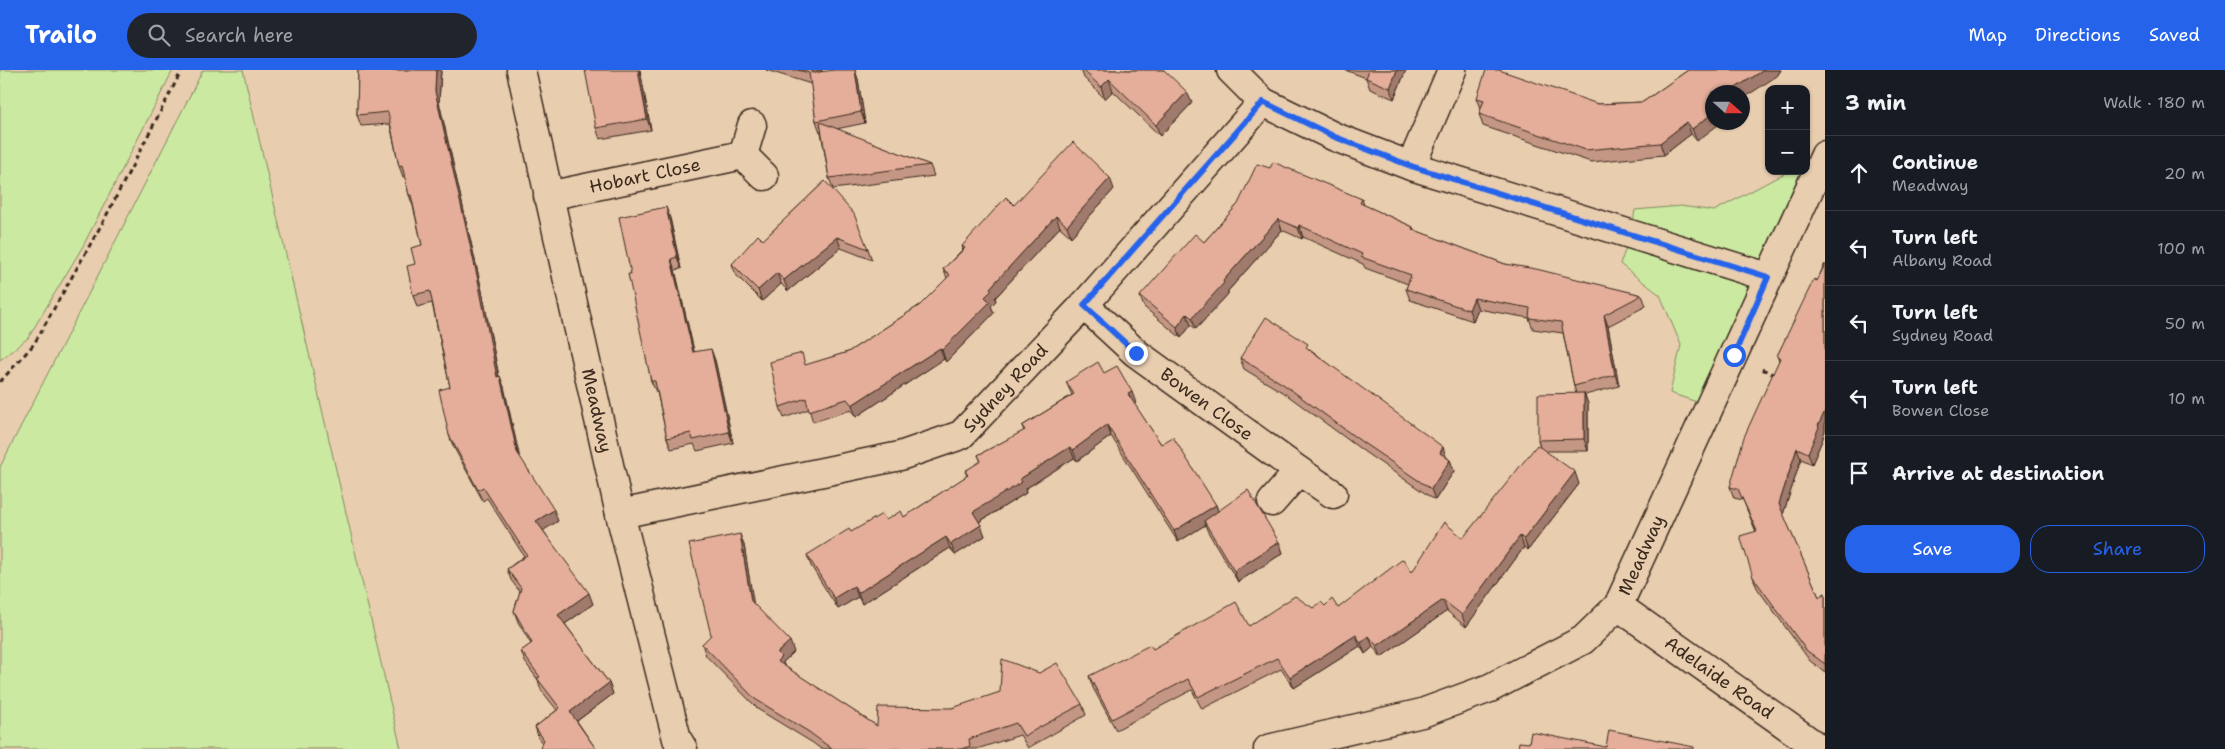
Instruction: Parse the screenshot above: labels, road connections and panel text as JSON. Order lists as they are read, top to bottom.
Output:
{
  "streets": {
    "street": [
      "Hobart Close",
      "Sydney Road",
      "Bowen Close",
      "Meadway",
      "Adelaide Road"
    ]
  },
  "crossings": [
    ["Hobart Close", "Meadway"],
    ["Sydney Road", "Bowen Close"],
    ["Sydney Road", "Meadway"],
    ["Meadway", "Adelaide Road"]
  ],
  "north": "right",
  "page": {
    "header": "Trailo",
    "search": "Search here",
    "nav": ["Map", "Directions", "Saved"],
    "heading": ["3 min", "Walk · 180 m"],
    "map_buttons": ["+", "−"],
    "list": [
      ["Continue", "Meadway", "20 m"],
      ["Turn left", "Albany Road", "100 m"],
      ["Turn left", "Sydney Road", "50 m"],
      ["Turn left", "Bowen Close", "10 m"],
      "Arrive at destination"
    ],
    "buttons": ["Save", "Share"]
  }
}
